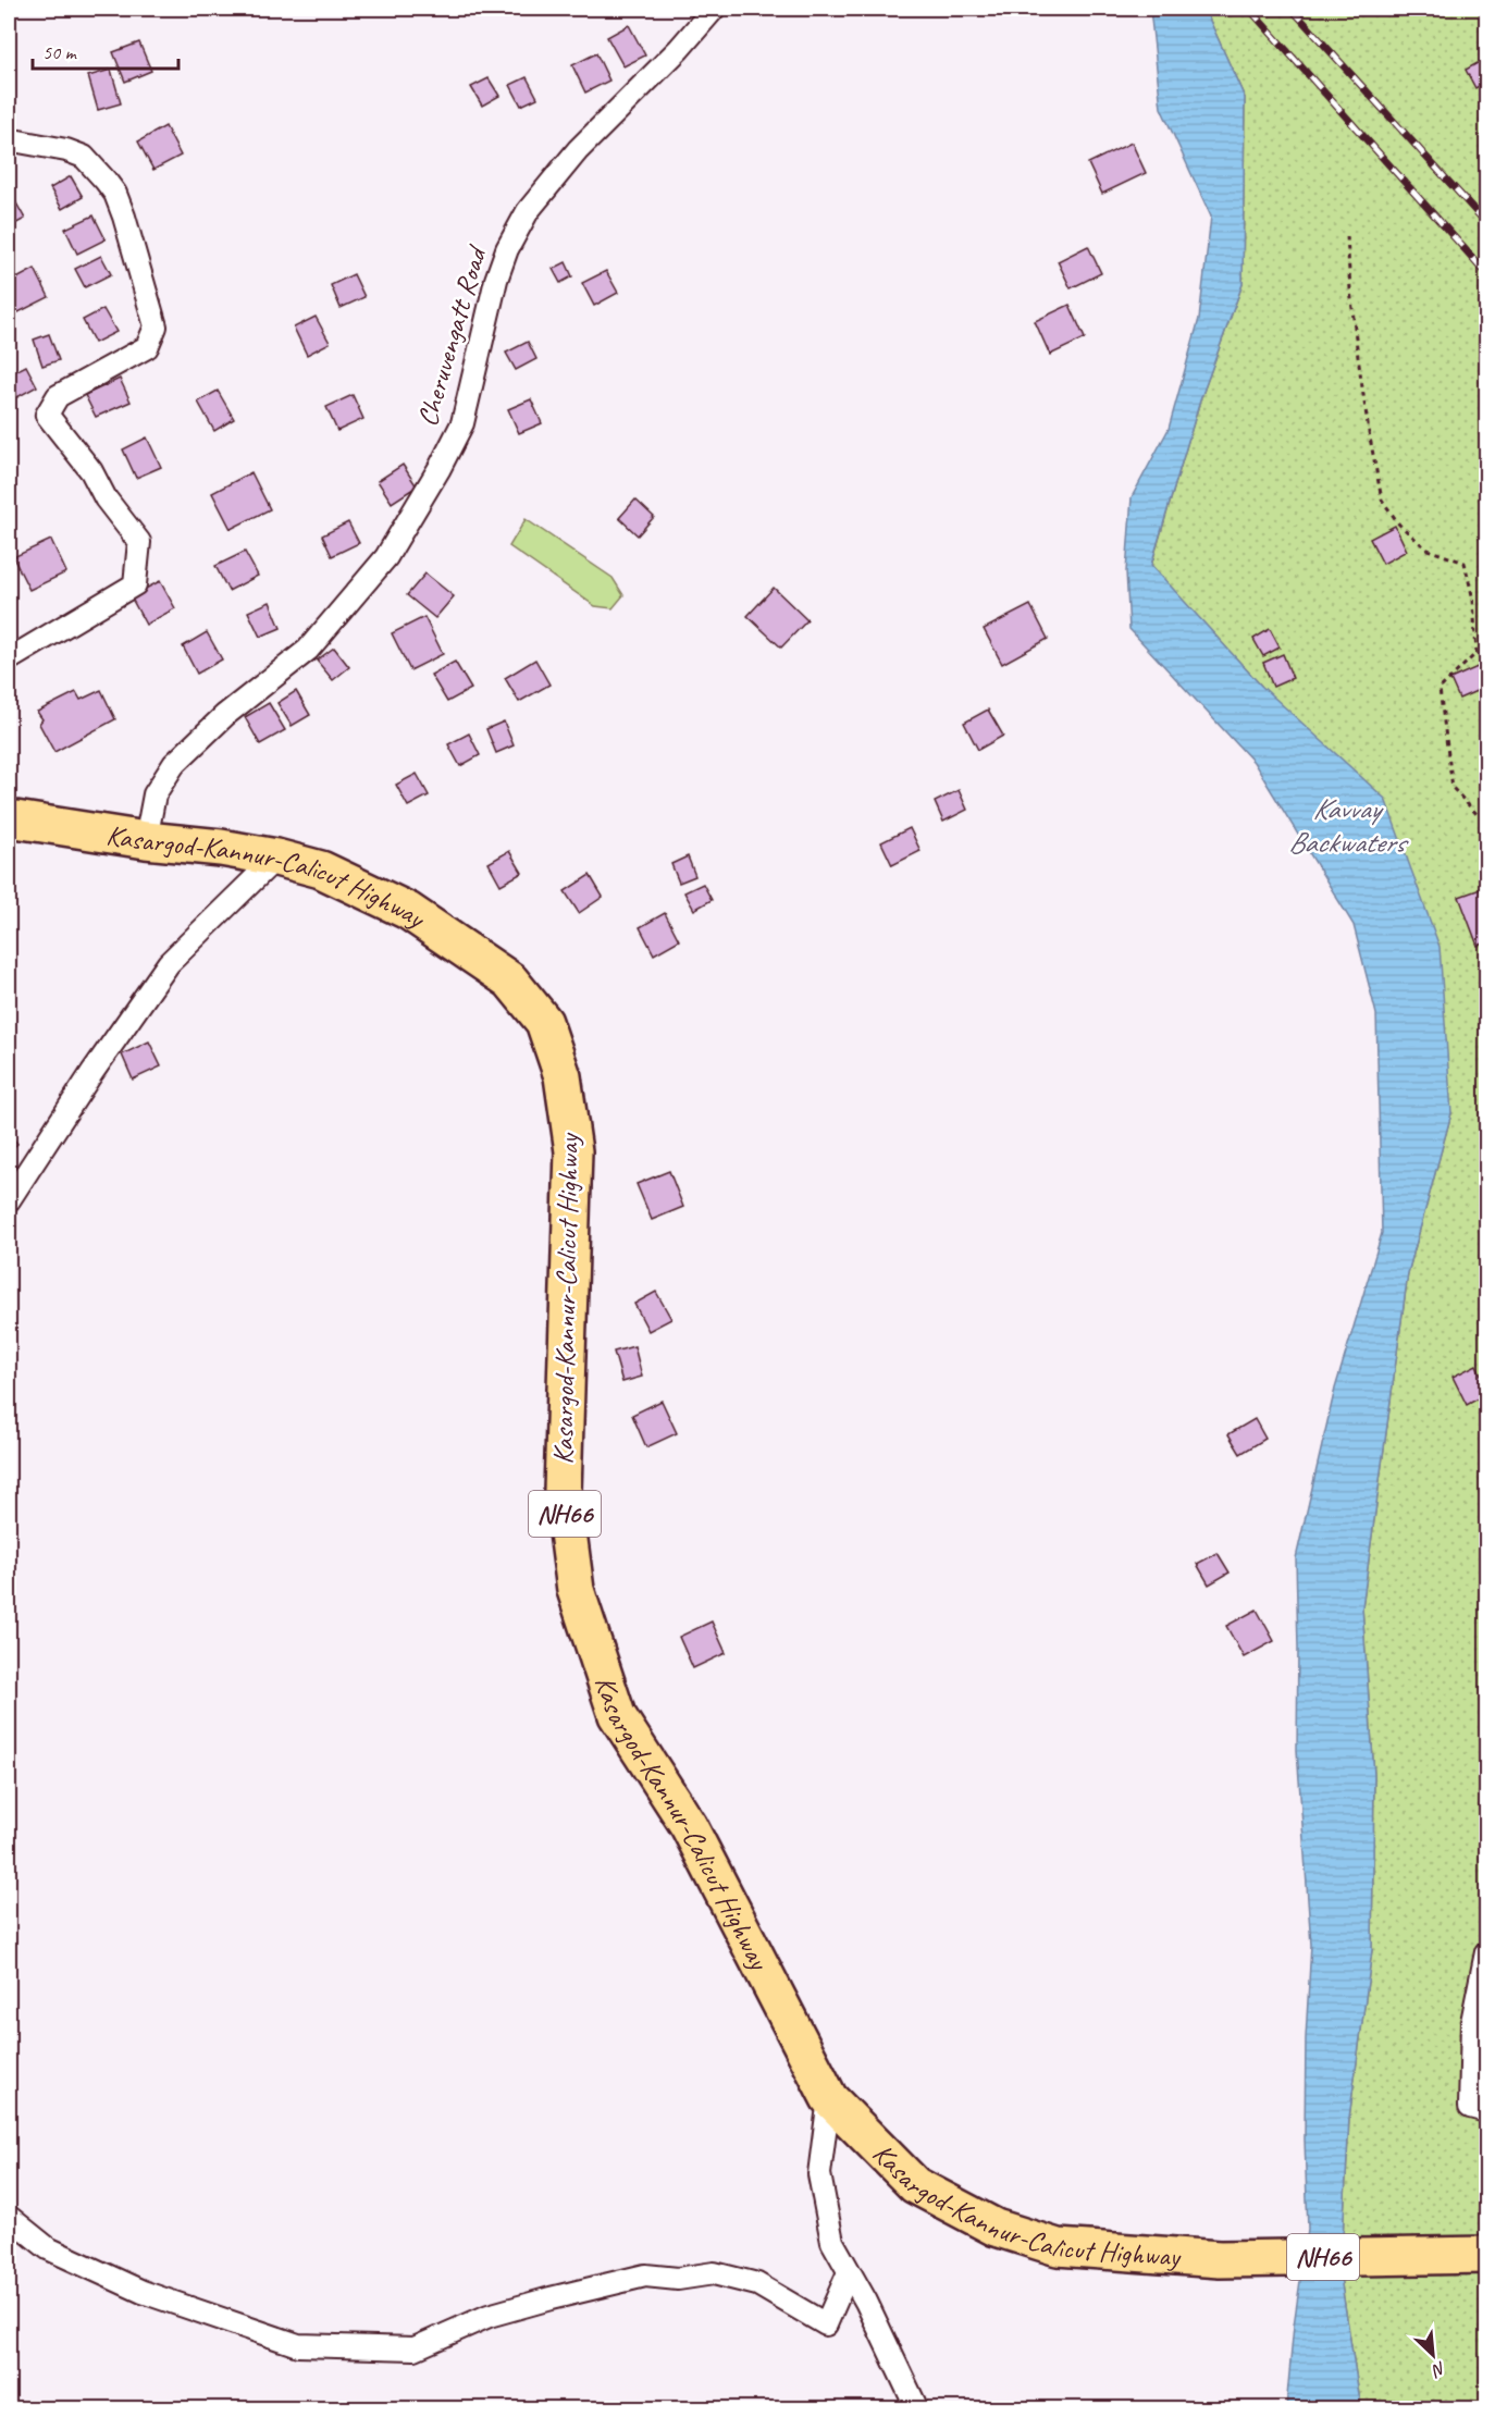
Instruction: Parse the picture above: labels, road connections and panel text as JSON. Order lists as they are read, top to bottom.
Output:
{
  "streets": {
    "highway": ["Kasargod-Kannur-Calicut Highway", "NH66"],
    "street": ["Cheruvengatt Road"]
  },
  "crossings": [
    ["Cheruvengatt Road", "Kasargod-Kannur-Calicut Highway"]
  ],
  "water": ["Kavvay Backwaters"],
  "scale_bar": "50 m",
  "north": "bottom right"
}
